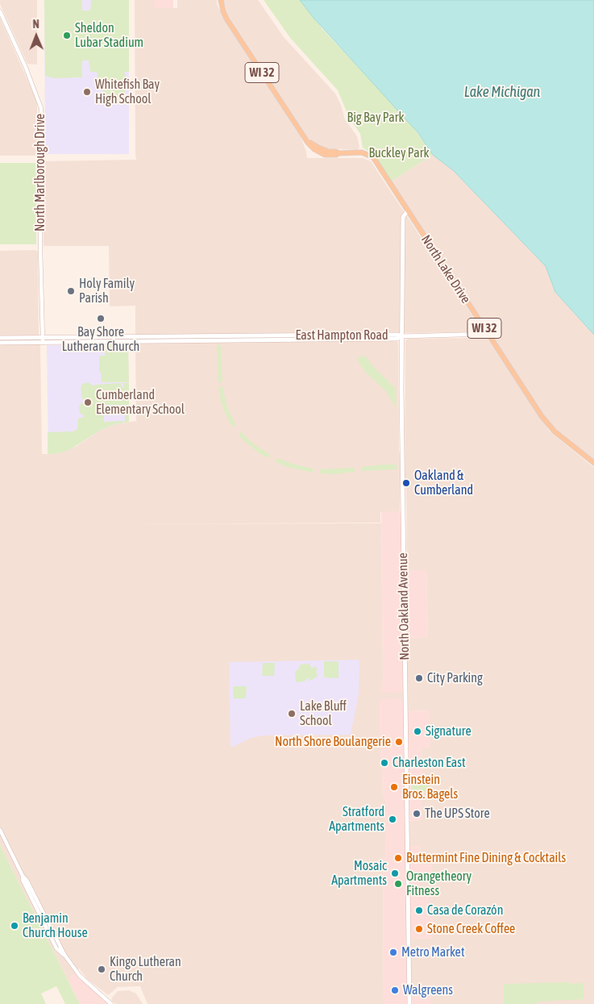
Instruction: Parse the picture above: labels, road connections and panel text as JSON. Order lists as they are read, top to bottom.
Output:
{
  "streets": {
    "main road": [
      "WI 32",
      "North Lake Drive",
      "East Hampton Road",
      "North Oakland Avenue"
    ],
    "street": ["North Marlborough Drive"]
  },
  "crossings": [
    ["WI 32", "North Lake Drive"],
    ["North Marlborough Drive", "East Hampton Road"],
    ["North Lake Drive", "East Hampton Road"],
    ["North Lake Drive", "North Oakland Avenue"],
    ["East Hampton Road", "North Oakland Avenue"]
  ],
  "water": ["Lake Michigan"],
  "parks": ["Big Bay Park", "Buckley Park"],
  "places": [
    "Sheldon Lubar Stadium",
    "Whitefish Bay High School",
    "Holy Family Parish",
    "Bay Shore Lutheran Church",
    "Cumberland Elementary School",
    "Oakland & Cumberland",
    "City Parking",
    "Lake Bluff School",
    "Signature",
    "North Shore Boulangerie",
    "Charleston East",
    "Einstein Bros. Bagels",
    "The UPS Store",
    "Stratford Apartments",
    "Buttermint Fine Dining & Cocktails",
    "Mosaic Apartments",
    "Orangetheory Fitness",
    "Casa de Corazón",
    "Benjamin Church House",
    "Stone Creek Coffee",
    "Metro Market",
    "Kingo Lutheran Church",
    "Walgreens"
  ],
  "north": "top"
}
